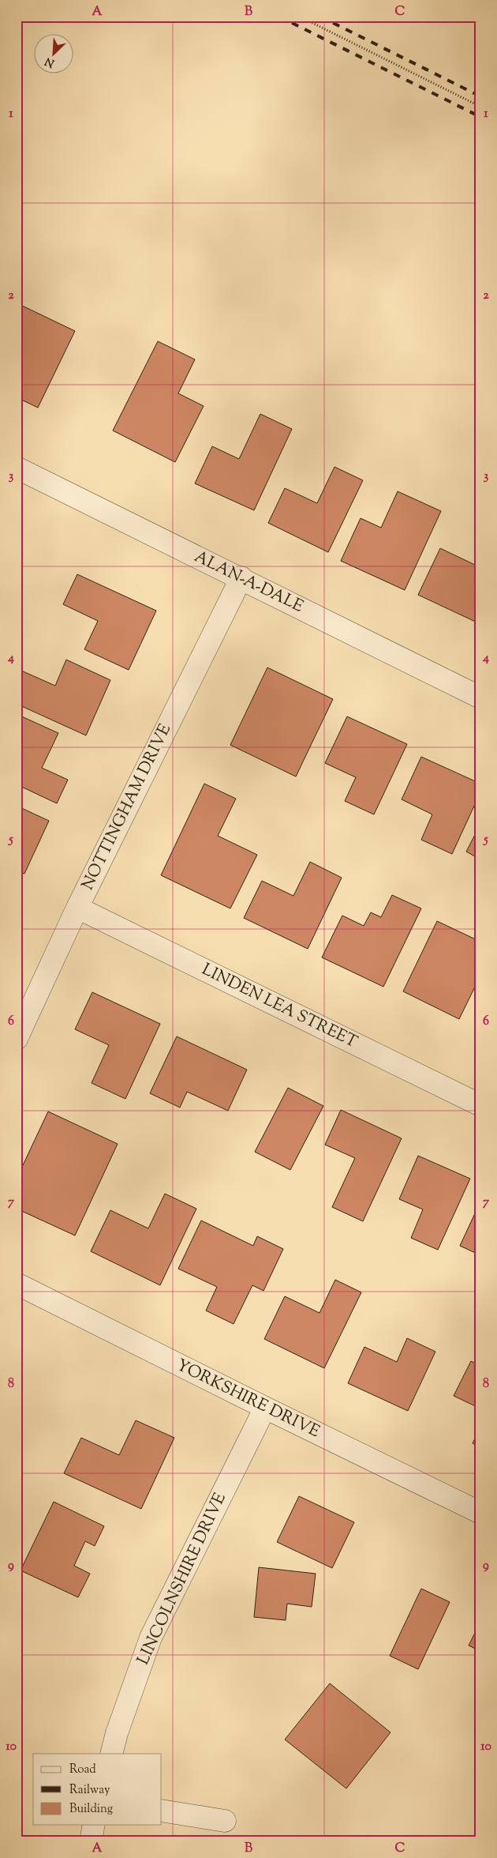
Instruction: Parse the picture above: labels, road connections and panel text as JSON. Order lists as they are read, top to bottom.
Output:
{
  "streets": {
    "street": [
      "ALAN-A-DALE",
      "NOTTINGHAM DRIVE",
      "LINDEN LEA STREET",
      "YORKSHIRE DRIVE",
      "LINCOLNSHIRE DRIVE"
    ]
  },
  "crossings": [
    ["ALAN-A-DALE", "NOTTINGHAM DRIVE"],
    ["NOTTINGHAM DRIVE", "LINDEN LEA STREET"],
    ["YORKSHIRE DRIVE", "LINCOLNSHIRE DRIVE"]
  ],
  "legend": ["Road", "Railway", "Building"],
  "north": "bottom left",
  "grid": {
    "columns": ["A", "B", "C"],
    "rows": [
      "1",
      "2",
      "3",
      "4",
      "5",
      "6",
      "7",
      "8",
      "9",
      "10"
    ]
  }
}
